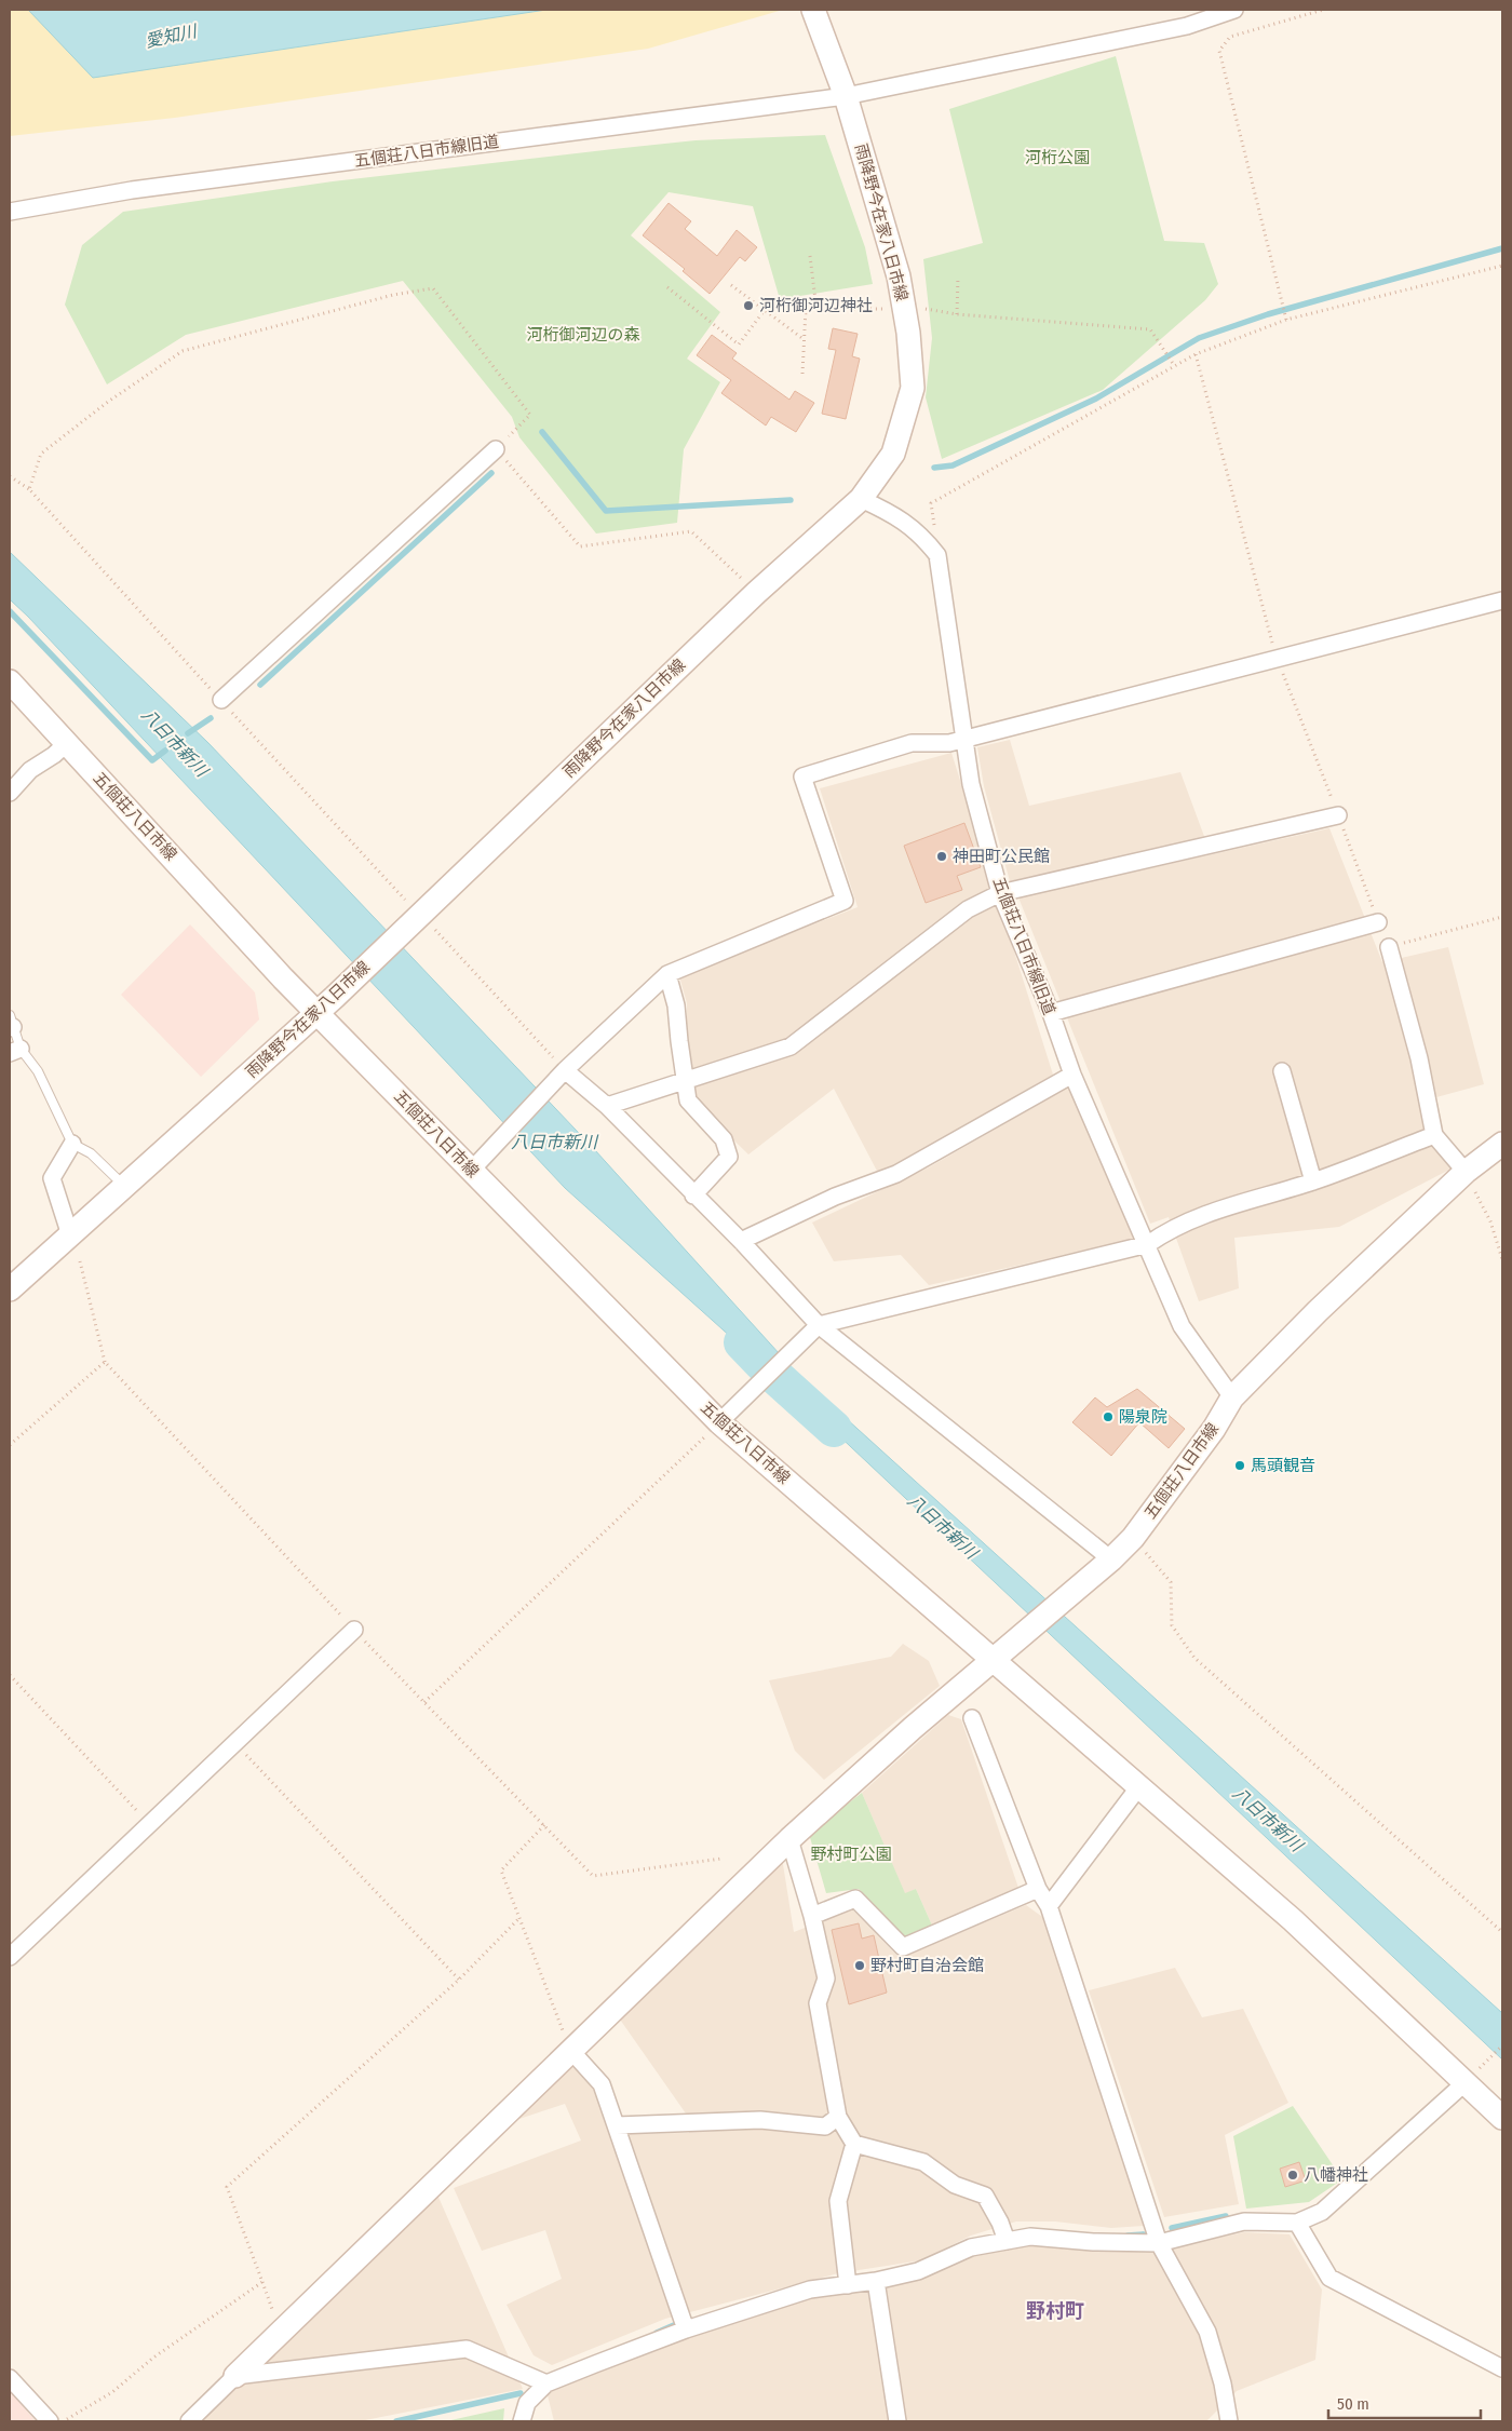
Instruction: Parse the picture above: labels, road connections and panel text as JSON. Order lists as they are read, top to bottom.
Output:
{
  "streets": {
    "main road": ["雨降野今在家八日市線", "五個荘八日市線"],
    "street": ["五個荘八日市線旧道"]
  },
  "crossings": [
    ["五個荘八日市線旧道", "雨降野今在家八日市線"],
    ["五個荘八日市線旧道", "五個荘八日市線"],
    ["雨降野今在家八日市線", "五個荘八日市線"]
  ],
  "districts": ["野村町"],
  "water": ["愛知川", "八日市新川"],
  "parks": ["河桁公園", "河桁御河辺の森", "野村町公園"],
  "places": [
    "河桁御河辺神社",
    "神田町公民館",
    "陽泉院",
    "馬頭観音",
    "野村町自治会館",
    "八幡神社"
  ],
  "scale_bar": "50 m"
}
